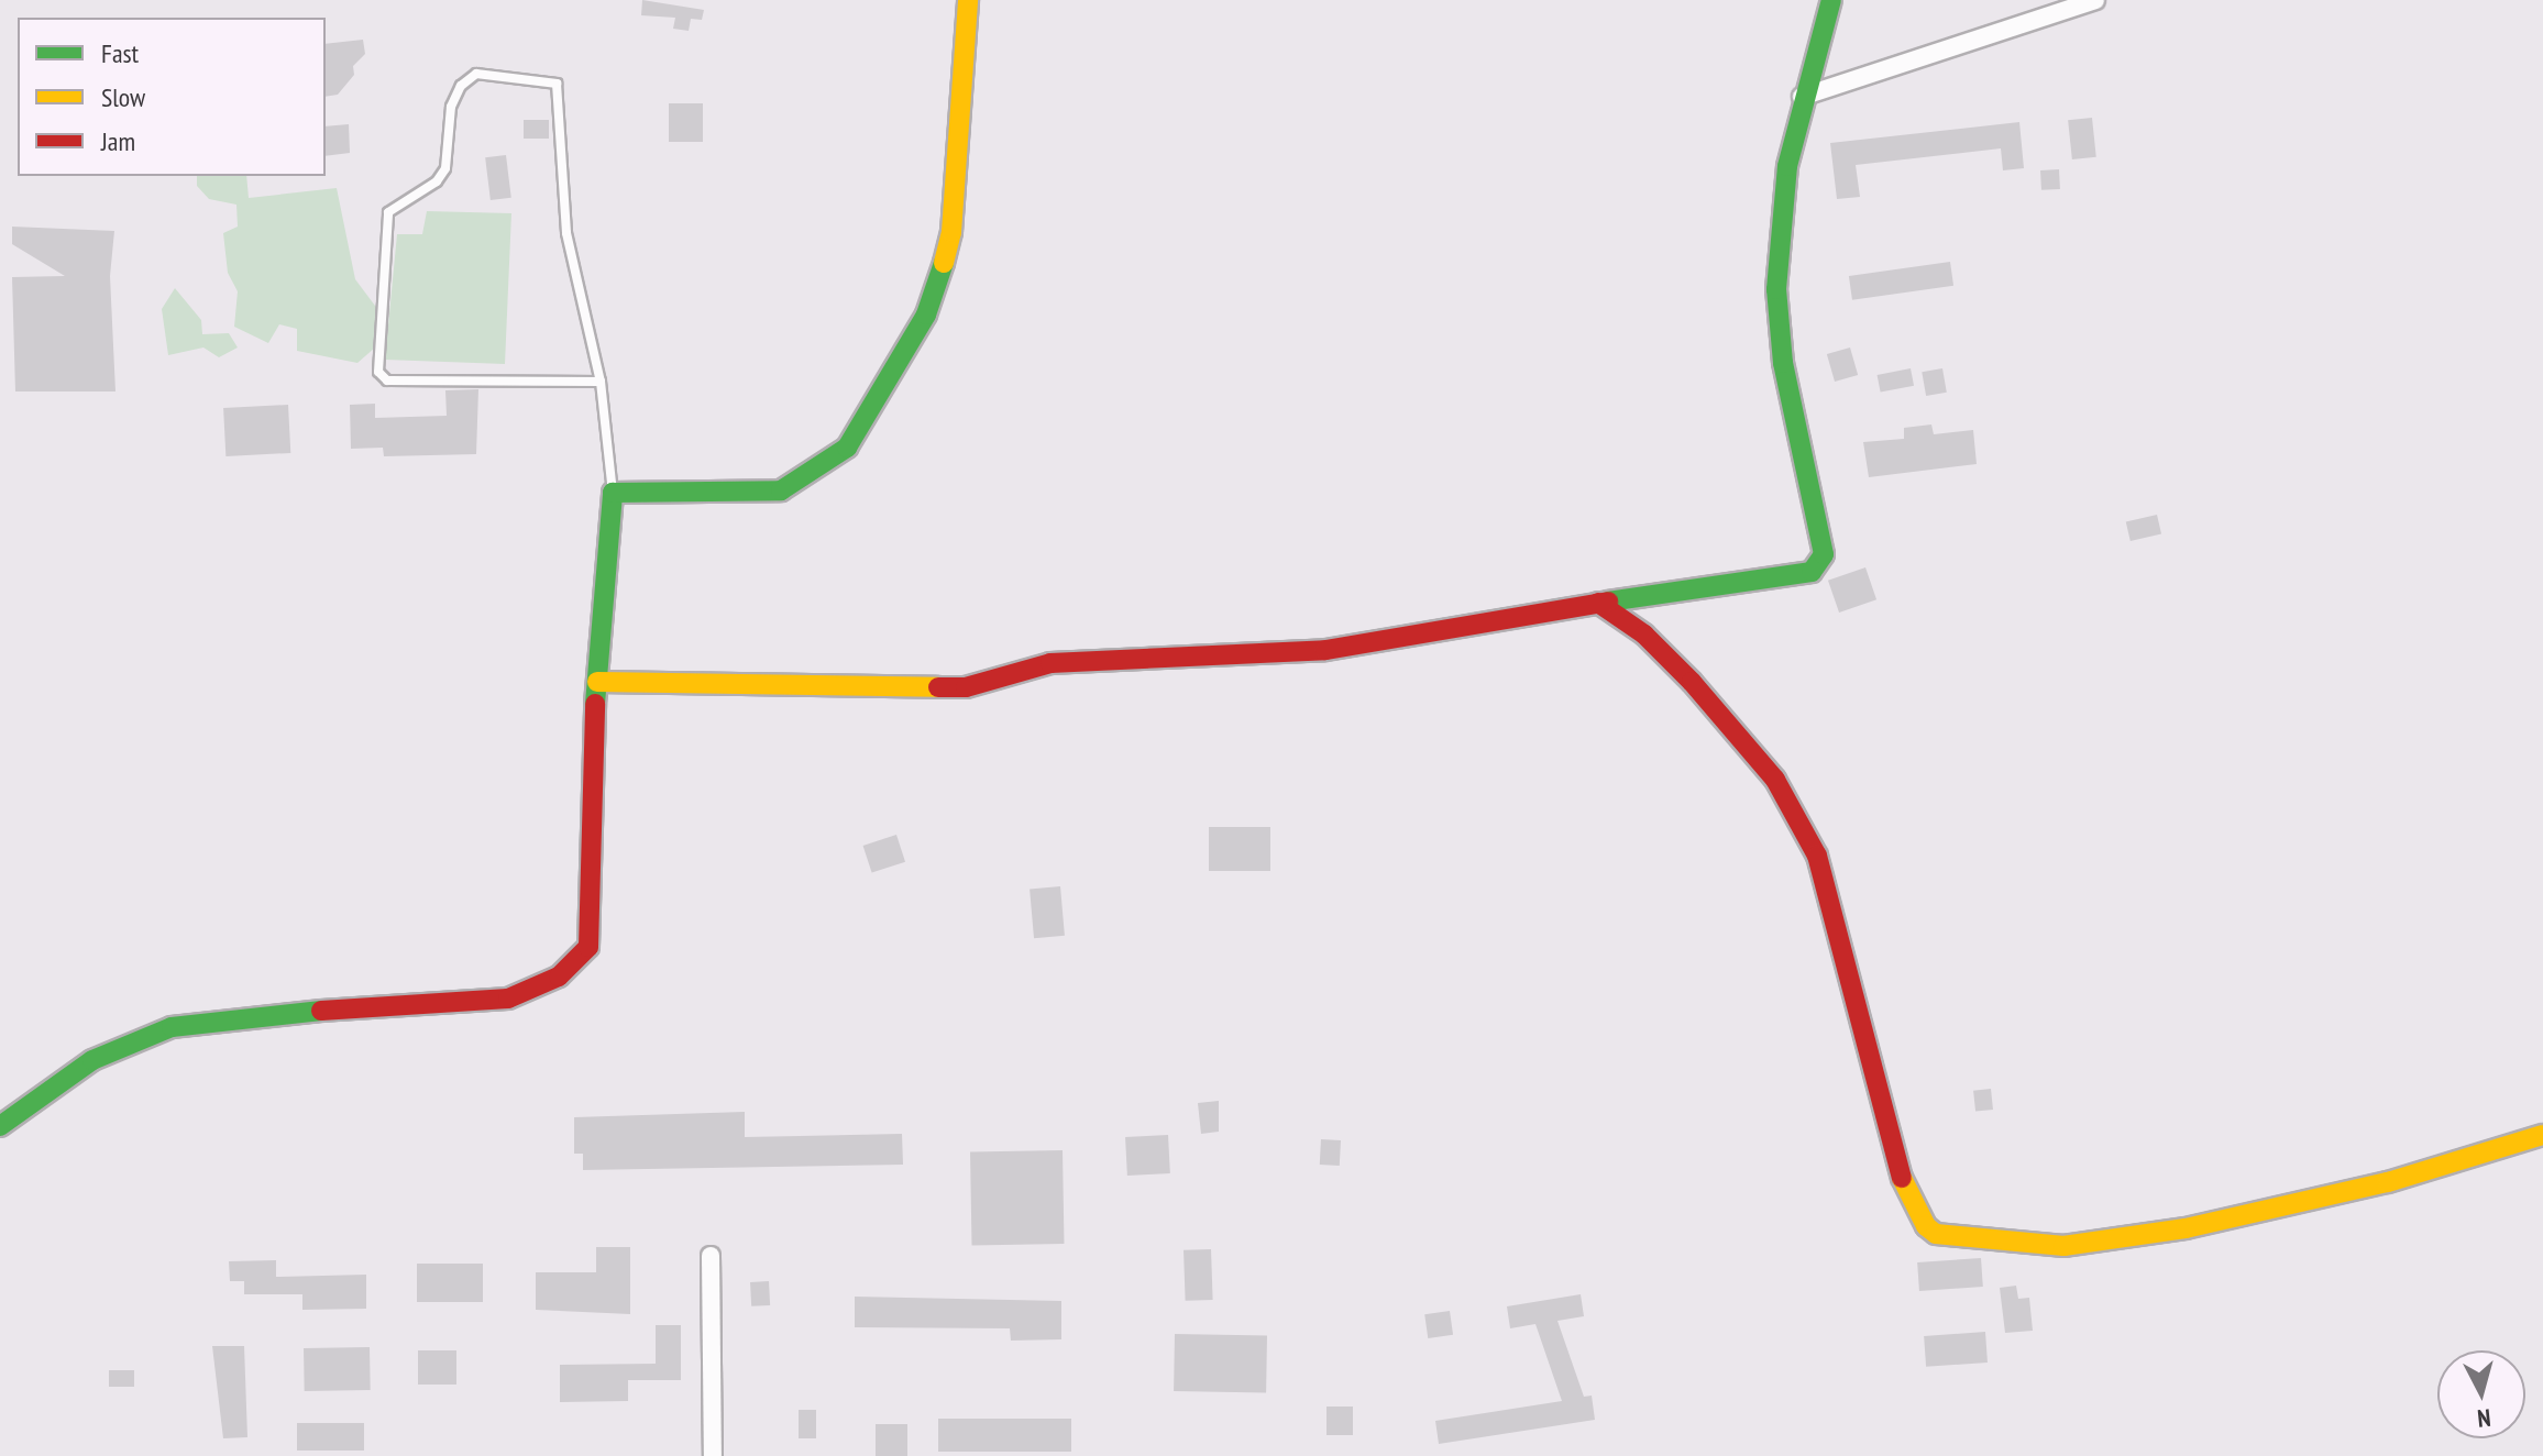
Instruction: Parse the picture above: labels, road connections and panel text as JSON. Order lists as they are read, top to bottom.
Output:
{
  "legend": ["Fast", "Slow", "Jam"],
  "north": "bottom"
}
